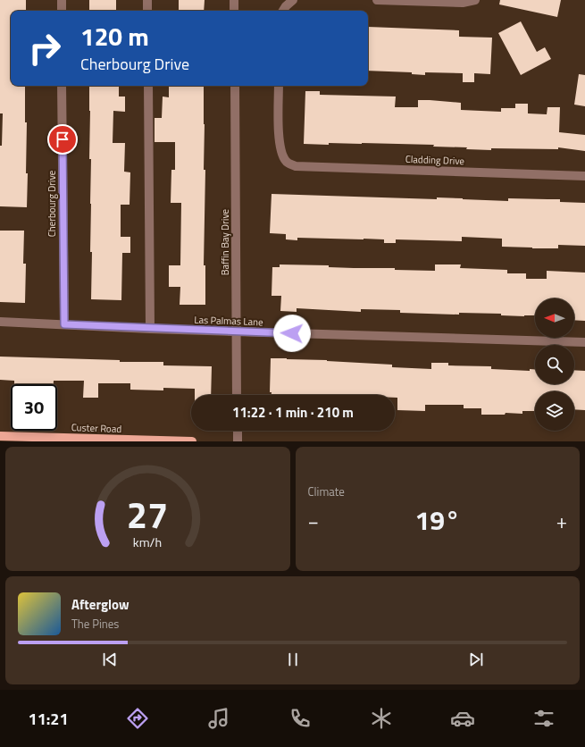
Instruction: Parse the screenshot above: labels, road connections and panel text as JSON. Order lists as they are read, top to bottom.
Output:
{
  "streets": {
    "main road": ["Custer Road"],
    "street": [
      "Cladding Drive",
      "Cherbourg Drive",
      "Baffin Bay Drive",
      "Las Palmas Lane"
    ]
  },
  "crossings": [
    ["Cherbourg Drive", "Las Palmas Lane"],
    ["Baffin Bay Drive", "Las Palmas Lane"]
  ],
  "north": "left",
  "page": {
    "turn": ["120 m", "Cherbourg Drive"],
    "limit": "30",
    "trip": "11:22 · 1 min · 210 m",
    "tile": "Climate",
    "heat": ["−", "19°", "+"],
    "song": ["Afterglow", "The Pines"],
    "tabs": "11:21",
    "gauge": ["27", "km/h"]
  }
}
